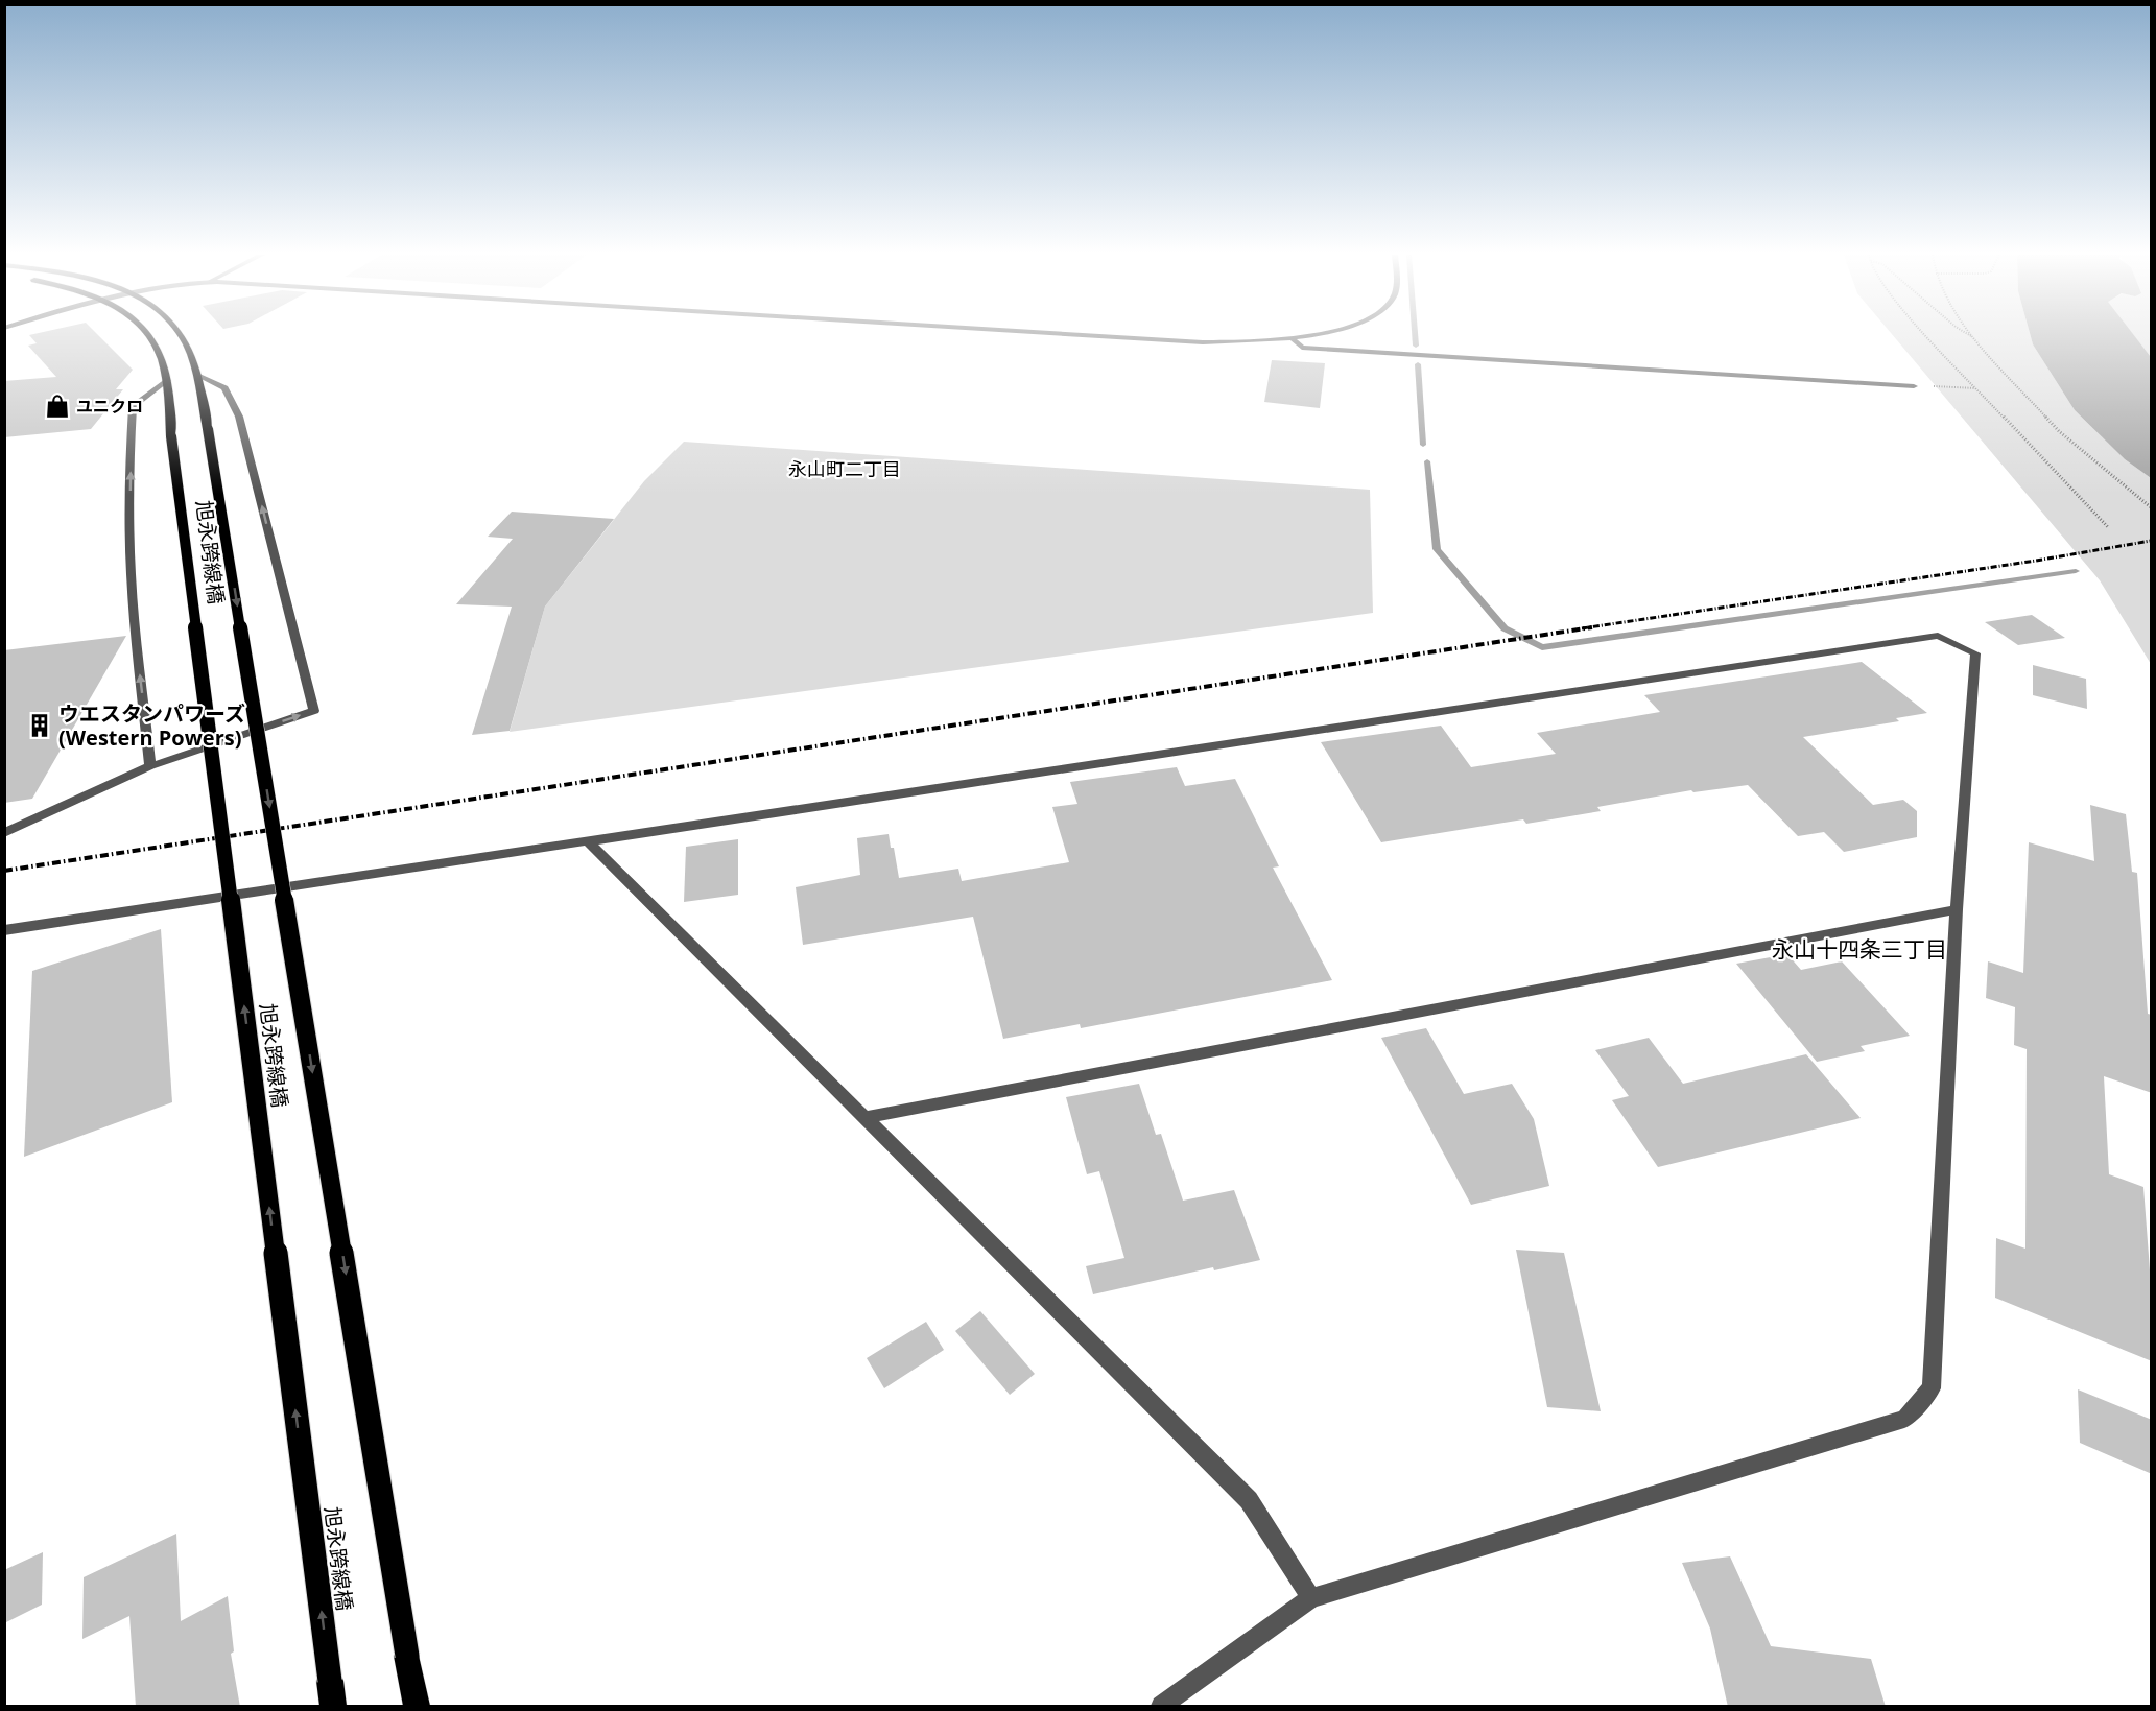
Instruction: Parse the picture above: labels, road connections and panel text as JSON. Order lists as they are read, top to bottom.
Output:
{
  "streets": {
    "main road": ["旭永跨線橋"]
  },
  "districts": ["永山町二丁目", "永山十四条三丁目"],
  "places": {
    "shop": ["ユニクロ"],
    "building": ["ウエスタンパワーズ (Western Powers)"]
  }
}
